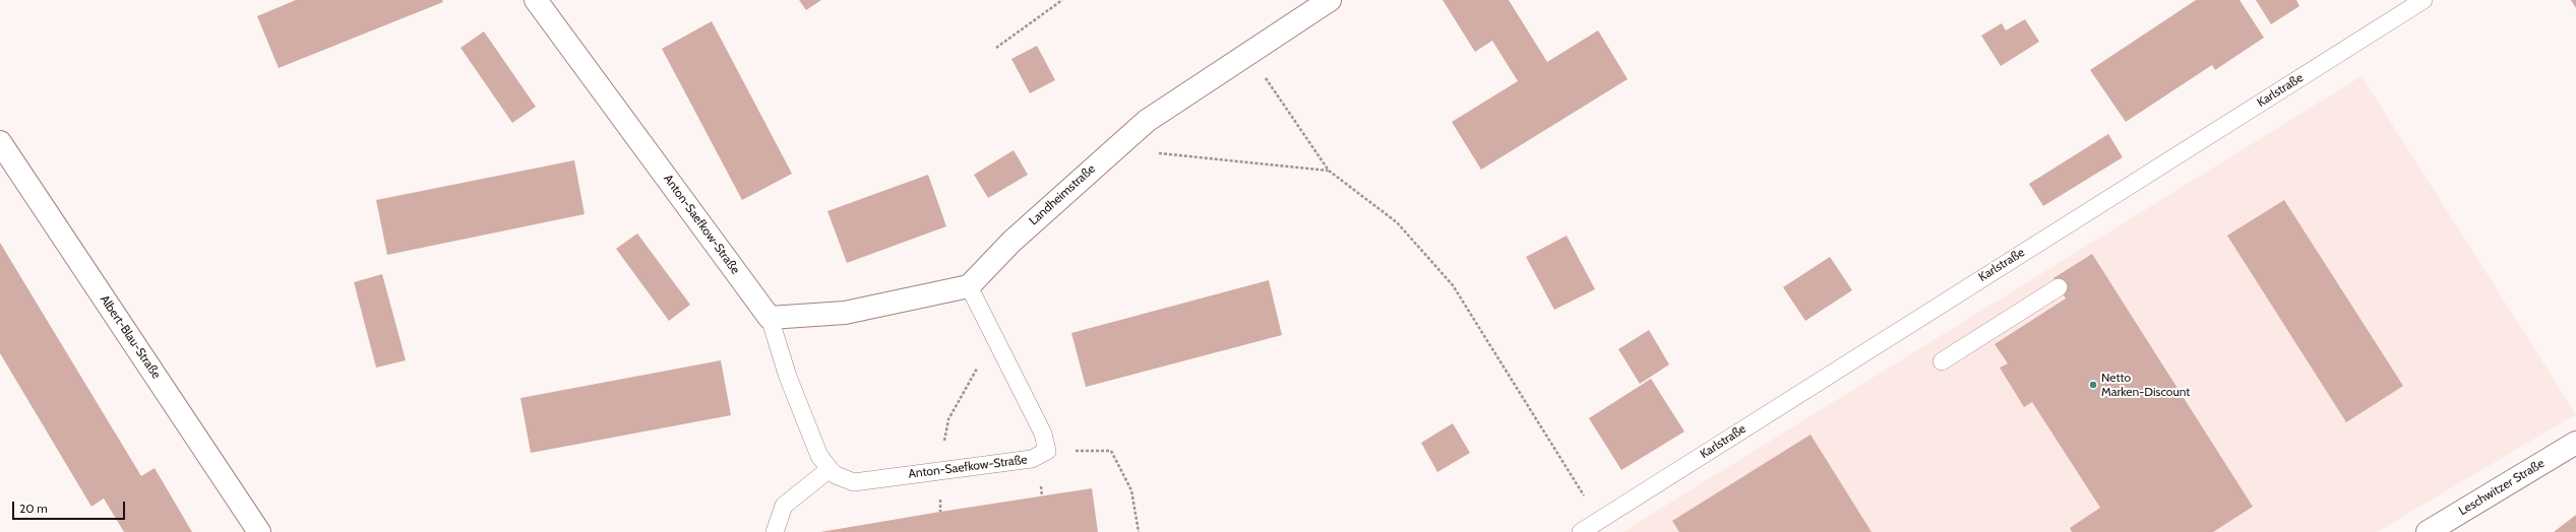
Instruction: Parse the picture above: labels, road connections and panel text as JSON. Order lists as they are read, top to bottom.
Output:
{
  "streets": {
    "street": [
      "Landheimstraße",
      "Anton-Saefkow-Straße",
      "Albert-Blau-Straße",
      "Leschwitzer Straße"
    ],
    "lane": ["Karlstraße"]
  },
  "places": ["Netto Marken-Discount"],
  "scale_bar": "20 m"
}
